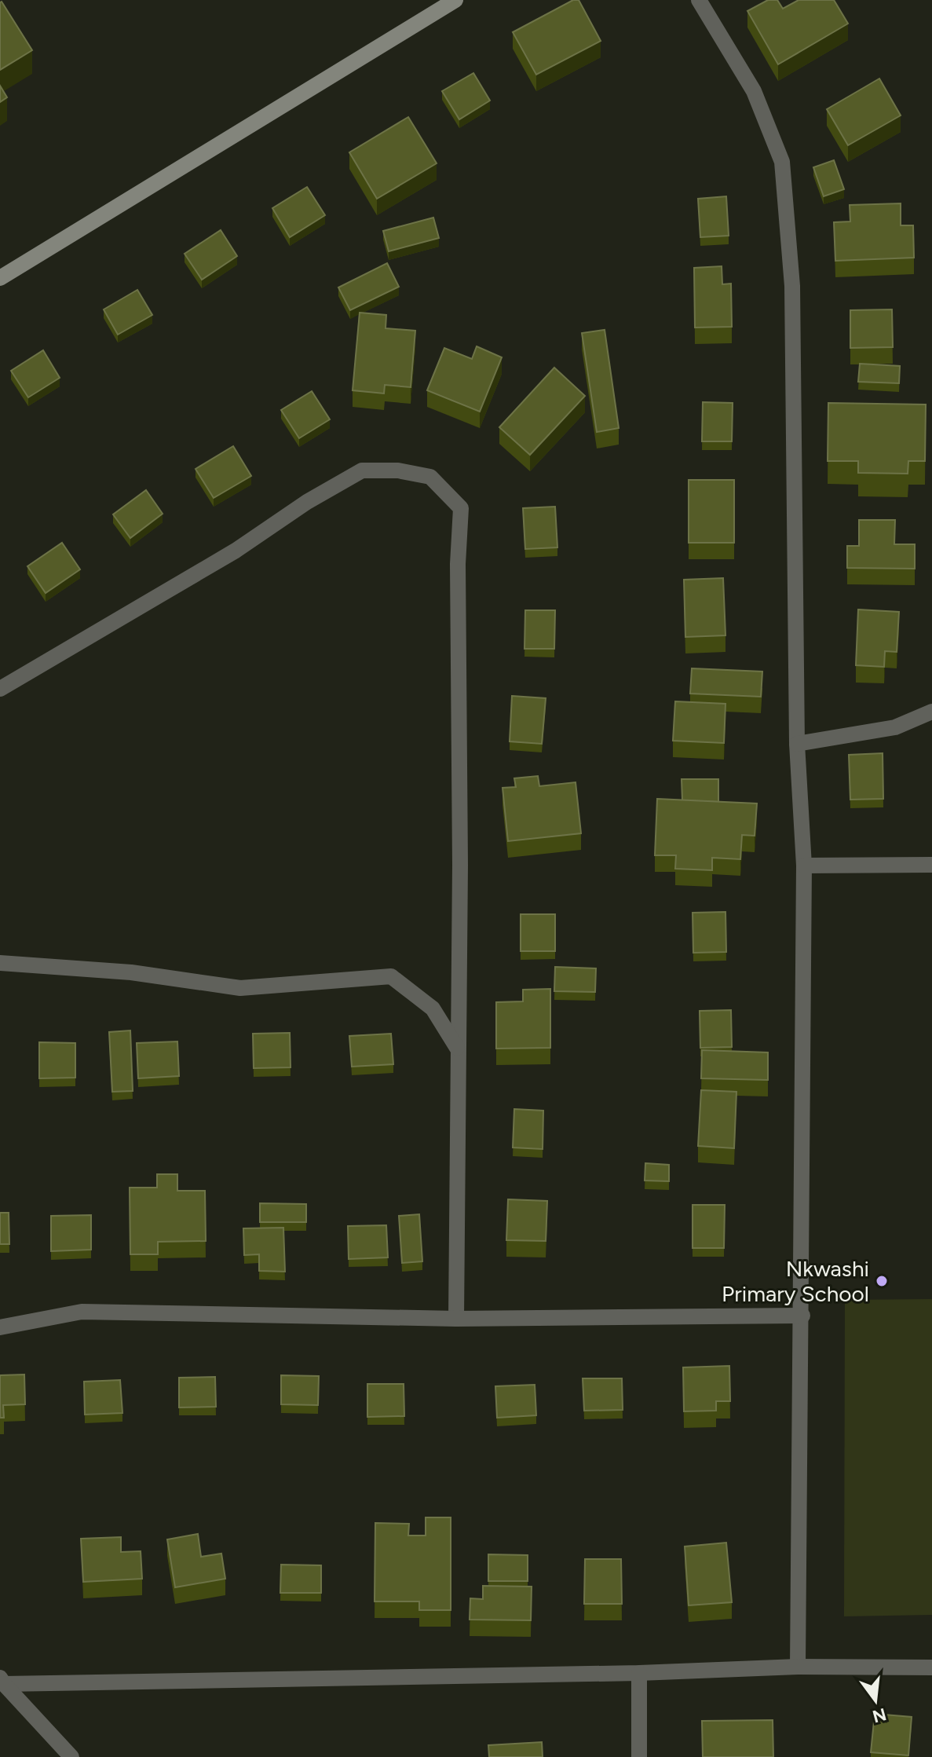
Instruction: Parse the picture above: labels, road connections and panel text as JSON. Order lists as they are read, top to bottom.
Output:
{
  "places": ["Nkwashi Primary School"],
  "north": "bottom"
}
